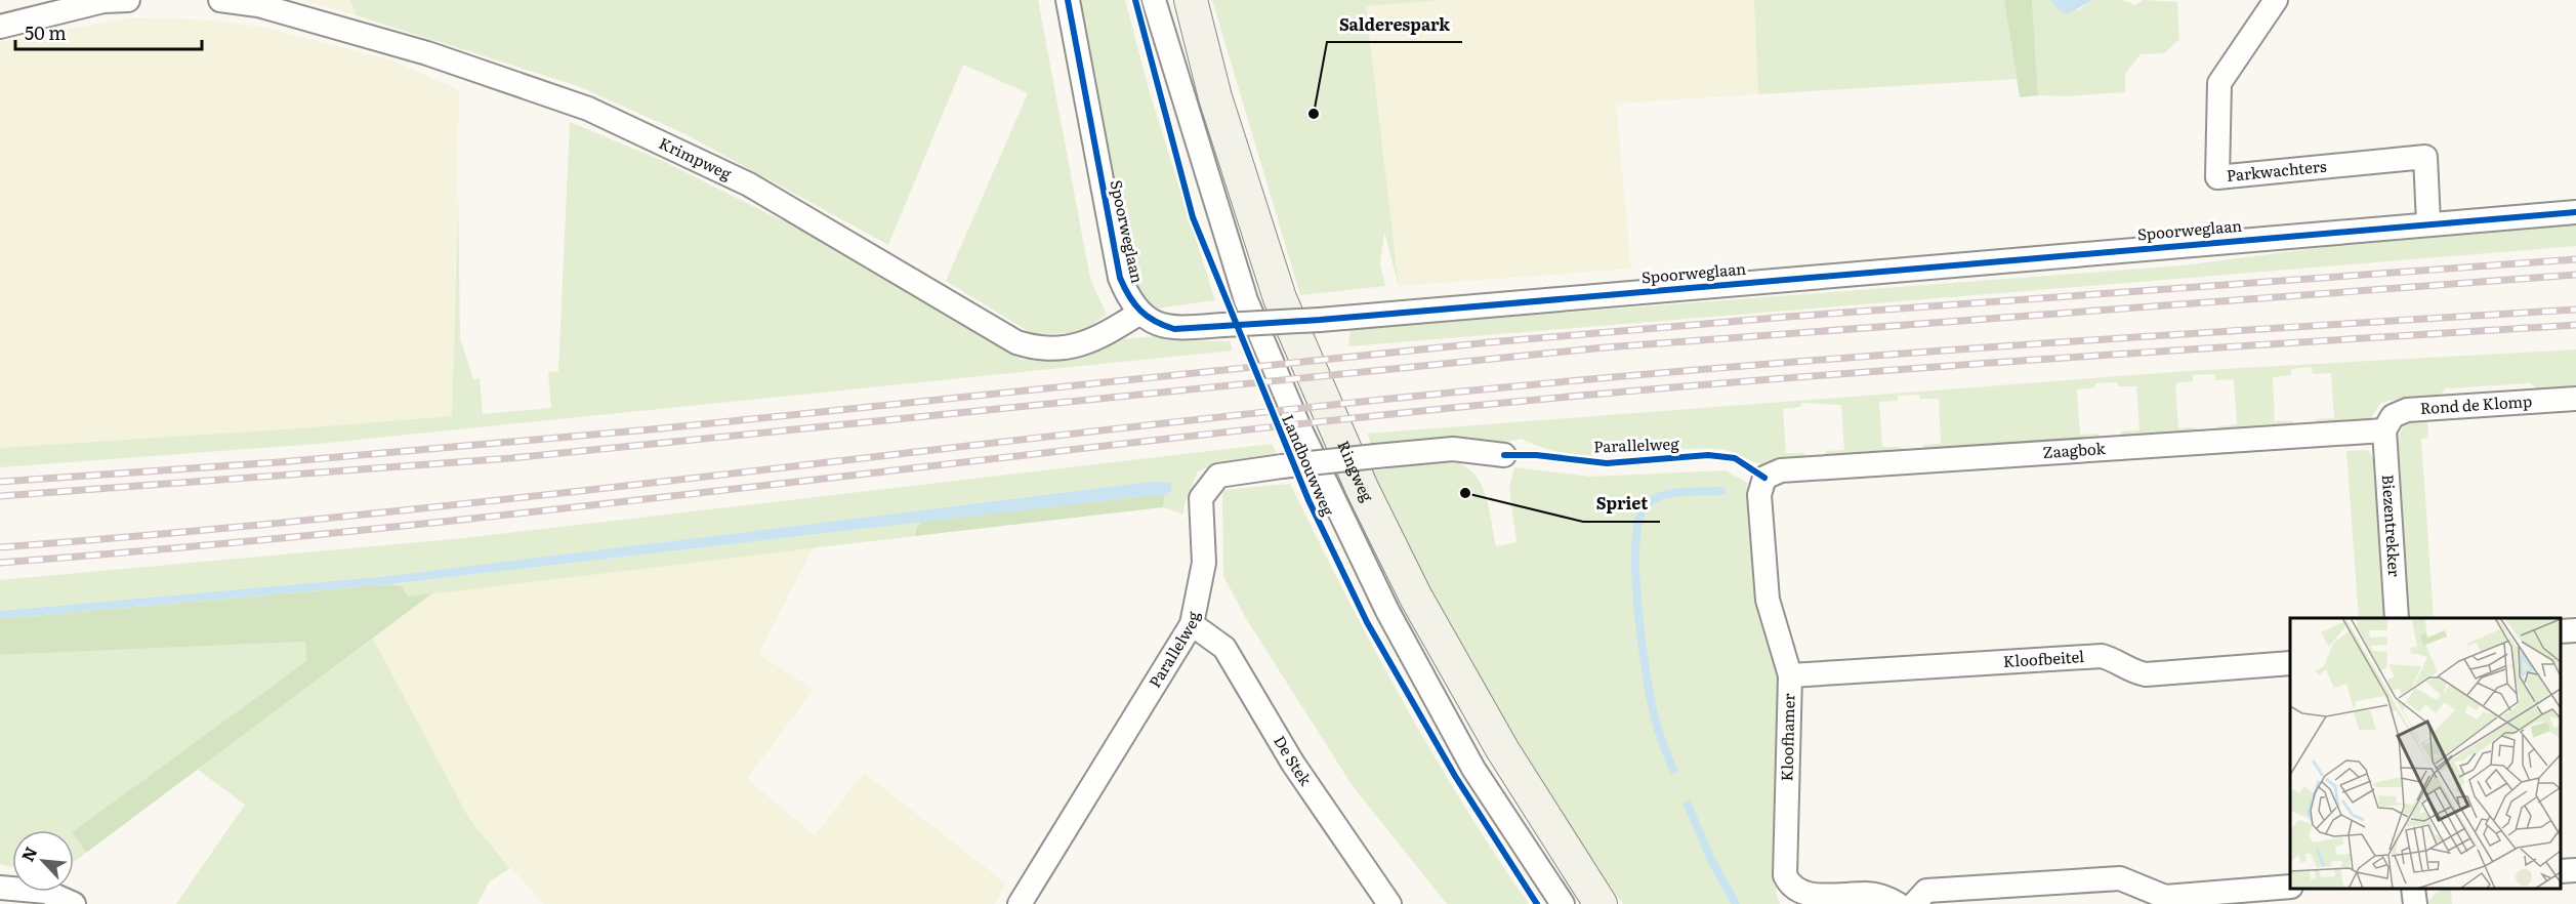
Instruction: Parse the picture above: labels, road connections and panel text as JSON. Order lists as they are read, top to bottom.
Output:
{
  "streets": {
    "main road": ["Ringweg"],
    "street": [
      "Krimpweg",
      "Parkwachters",
      "Spoorweglaan",
      "Rond de Klomp",
      "Parallelweg",
      "Zaagbok",
      "Landbouwweg",
      "Biezentrekker",
      "Kloofbeitel",
      "Kloofhamer",
      "De Stek"
    ]
  },
  "crossings": [
    ["Krimpweg", "Spoorweglaan"],
    ["Parkwachters", "Spoorweglaan"],
    ["Rond de Klomp", "Zaagbok"],
    ["Rond de Klomp", "Biezentrekker"],
    ["Parallelweg", "De Stek"],
    ["Zaagbok", "Biezentrekker"],
    ["Zaagbok", "Kloofhamer"],
    ["Kloofbeitel", "Kloofhamer"]
  ],
  "places": ["Salderespark", "Spriet"],
  "scale_bar": "50 m",
  "north": "top left"
}
